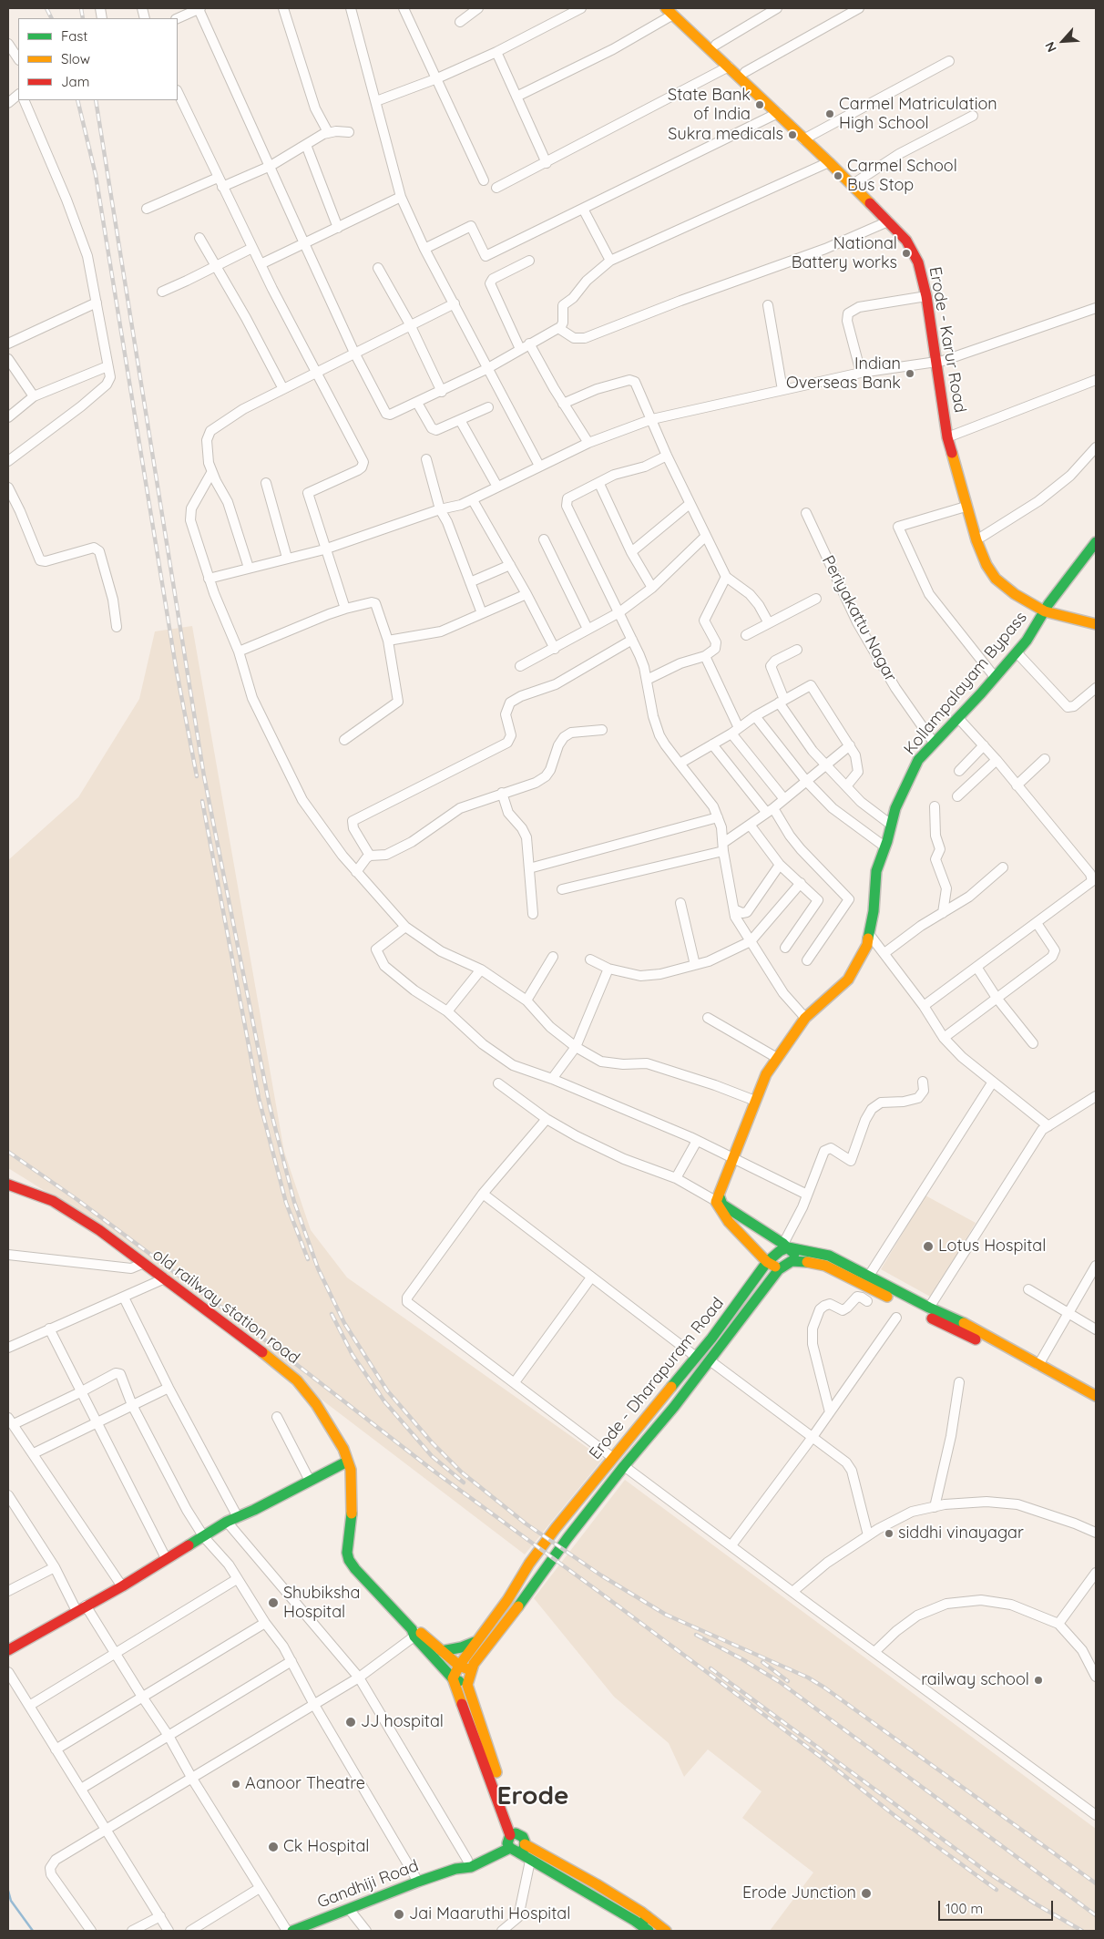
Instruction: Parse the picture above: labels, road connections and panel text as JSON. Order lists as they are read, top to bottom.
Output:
{
  "streets": {
    "main road": [
      "Erode - Karur Road",
      "Kollampalayam Bypass",
      "old railway station road",
      "Erode - Dharapuram Road",
      "Gandhiji Road"
    ],
    "street": ["Periyakattu Nagar"]
  },
  "crossings": [
    ["Erode - Karur Road", "Kollampalayam Bypass"],
    ["Periyakattu Nagar", "Kollampalayam Bypass"]
  ],
  "districts": ["Erode"],
  "places": [
    "State Bank of India",
    "Carmel Matriculation High School",
    "Sukra medicals",
    "Carmel School Bus Stop",
    "National Battery works",
    "Indian Overseas Bank",
    "Lotus Hospital",
    "siddhi vinayagar",
    "Shubiksha Hospital",
    "railway school",
    "JJ hospital",
    "Aanoor Theatre",
    "Ck Hospital",
    "Erode Junction",
    "Jai Maaruthi Hospital"
  ],
  "legend": ["Fast", "Slow", "Jam"],
  "scale_bar": "100 m",
  "north": "bottom left"
}
